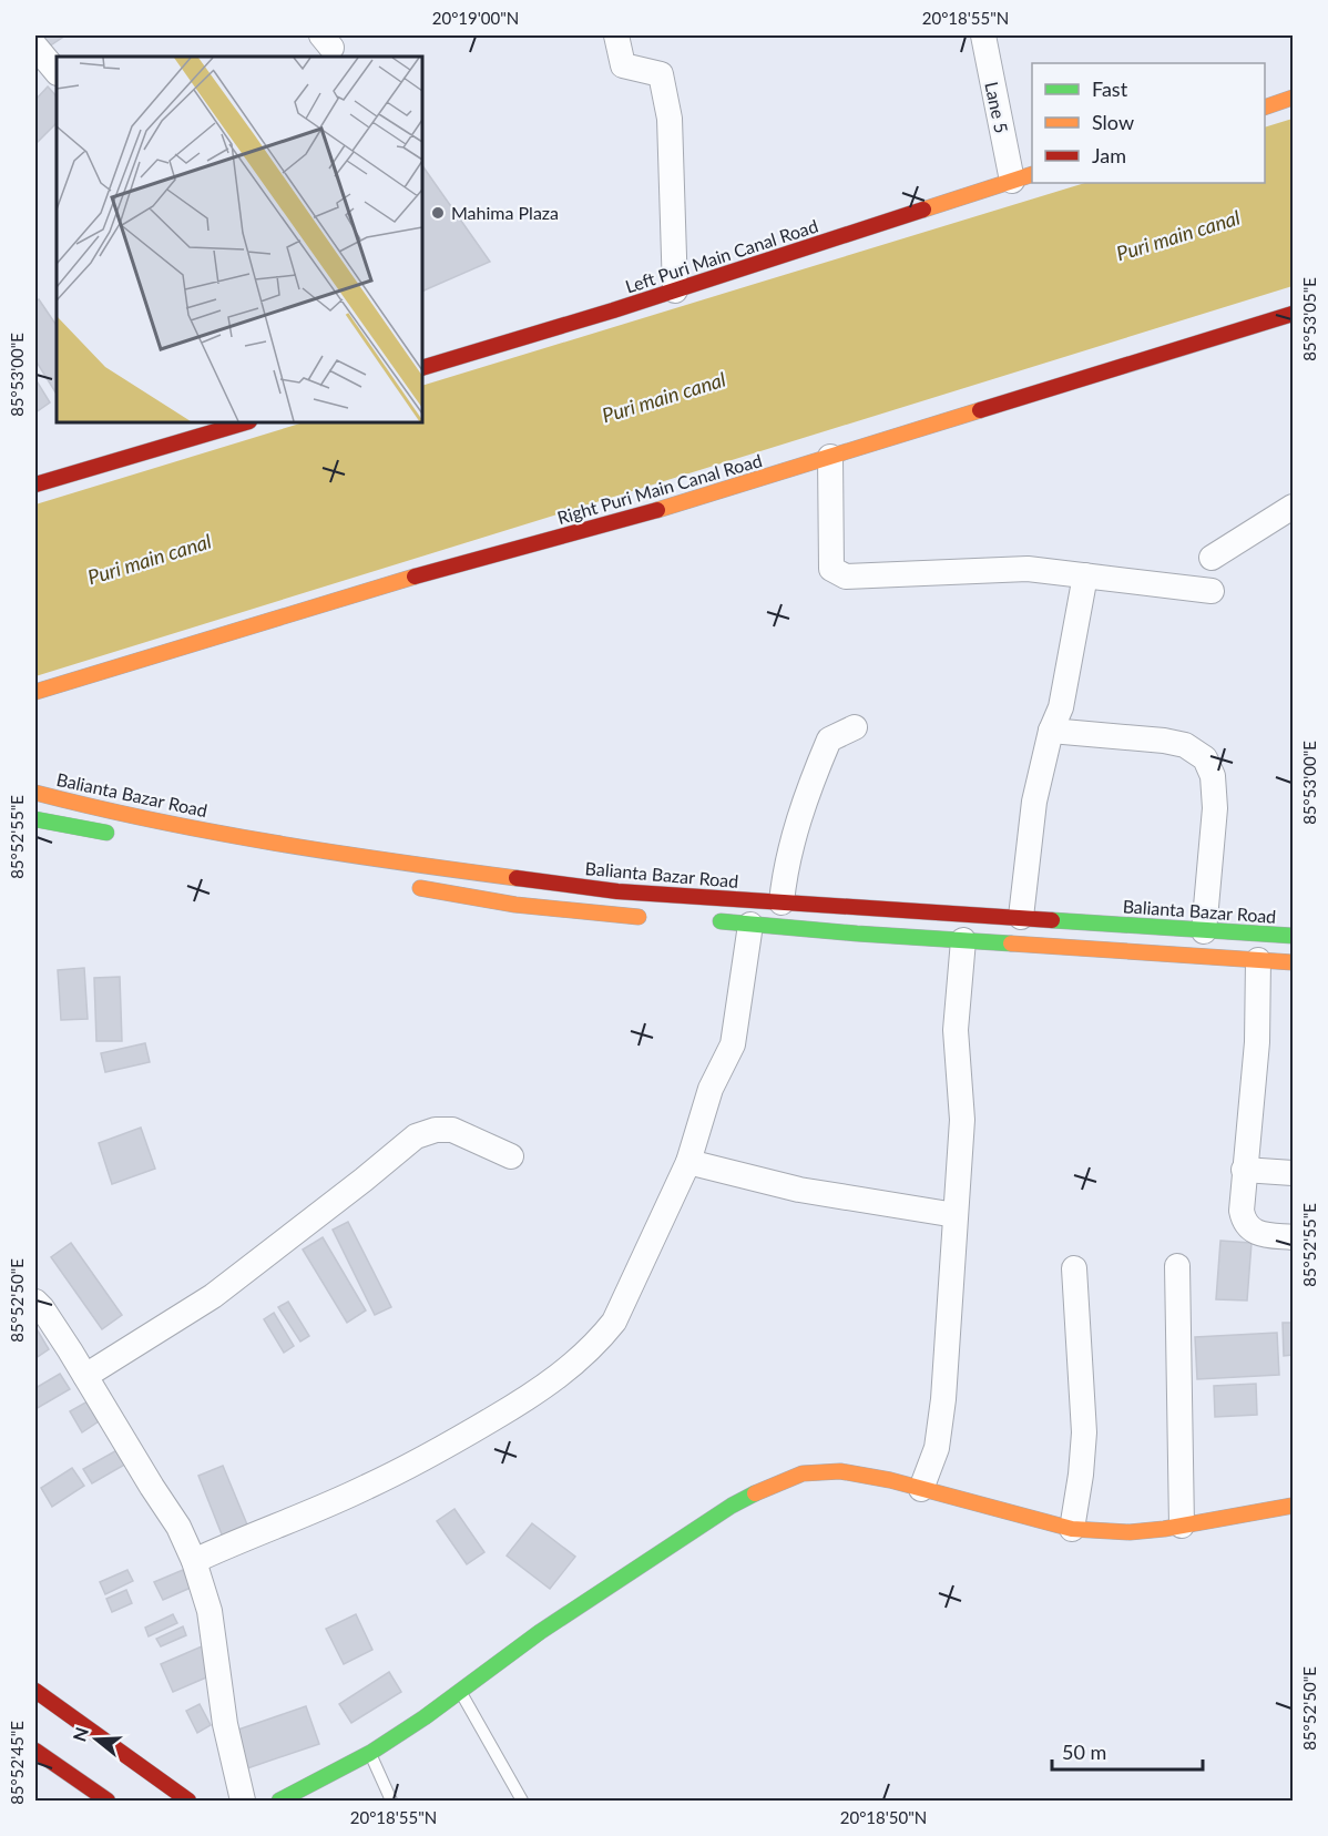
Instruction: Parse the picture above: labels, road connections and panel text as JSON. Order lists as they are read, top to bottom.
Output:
{
  "streets": {
    "main road": ["Left Puri Main Canal Road", "Right Puri Main Canal Road", "Balianta Bazar Road"],
    "street": ["Lane 5"]
  },
  "crossings": [
    ["Lane 5", "Left Puri Main Canal Road"]
  ],
  "water": ["Puri main canal"],
  "places": ["Mahima Plaza"],
  "legend": ["Fast", "Slow", "Jam"],
  "scale_bar": "50 m",
  "north": "left",
  "coordinates": [
    "20°19'00\"N",
    "20°18'55\"N",
    "85°53'05\"E",
    "85°53'00\"E",
    "85°52'55\"E",
    "85°52'50\"E",
    "85°52'45\"E",
    "20°18'50\"N"
  ]
}
